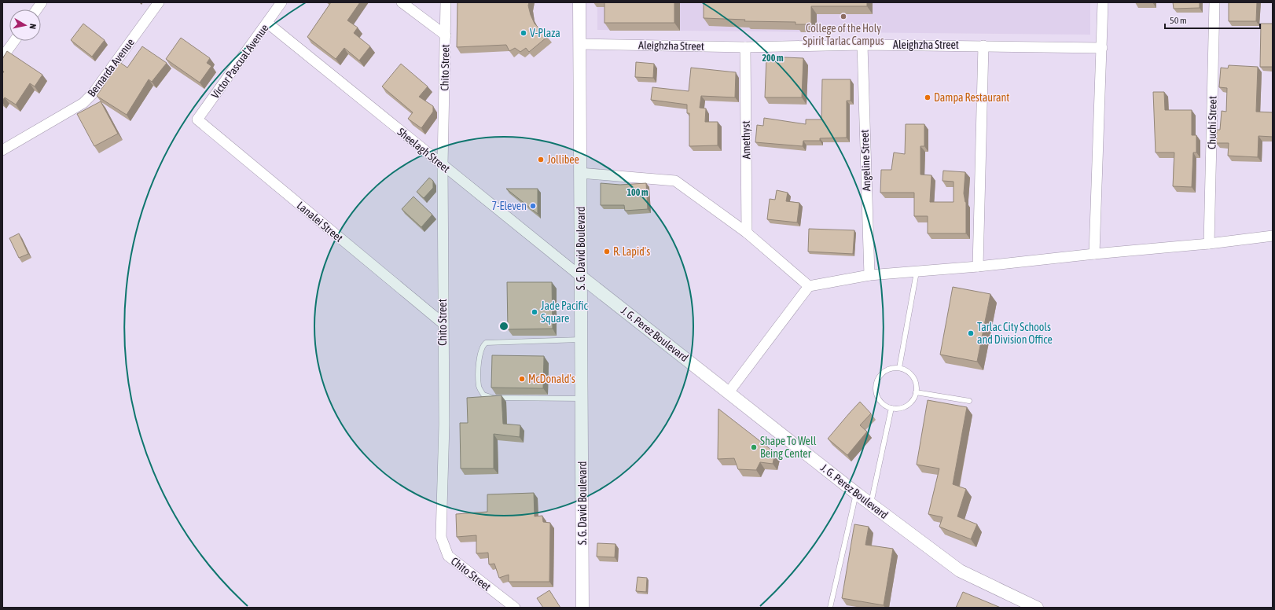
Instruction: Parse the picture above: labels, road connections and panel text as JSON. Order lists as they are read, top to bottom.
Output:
{
  "streets": {
    "street": [
      "Aleighzha Street",
      "Victor Pascual Avenue",
      "Bernarda Avenue",
      "Chito Street",
      "Chuchi Street",
      "Amethyst",
      "Sheelagh Street",
      "Angeline Street",
      "Lanalei Street",
      "S. G. David Boulevard",
      "J. G. Perez Boulevard"
    ]
  },
  "crossings": [
    ["Aleighzha Street", "Amethyst"],
    ["Aleighzha Street", "Angeline Street"],
    ["Aleighzha Street", "S. G. David Boulevard"],
    ["Victor Pascual Avenue", "Sheelagh Street"],
    ["Victor Pascual Avenue", "Lanalei Street"],
    ["Chito Street", "Sheelagh Street"],
    ["Chito Street", "Lanalei Street"],
    ["Sheelagh Street", "S. G. David Boulevard"],
    ["Sheelagh Street", "J. G. Perez Boulevard"],
    ["S. G. David Boulevard", "J. G. Perez Boulevard"]
  ],
  "places": [
    "College of the Holy Spirit Tarlac Campus",
    "V-Plaza",
    "Dampa Restaurant",
    "Jollibee",
    "7-Eleven",
    "R. Lapid's",
    "Jade Pacific Square",
    "Tarlac City Schools and Division Office",
    "McDonald's",
    "Shape To Well Being Center"
  ],
  "scale_bar": "50 m",
  "north": "right",
  "rings": ["200 m", "100 m"]
}
